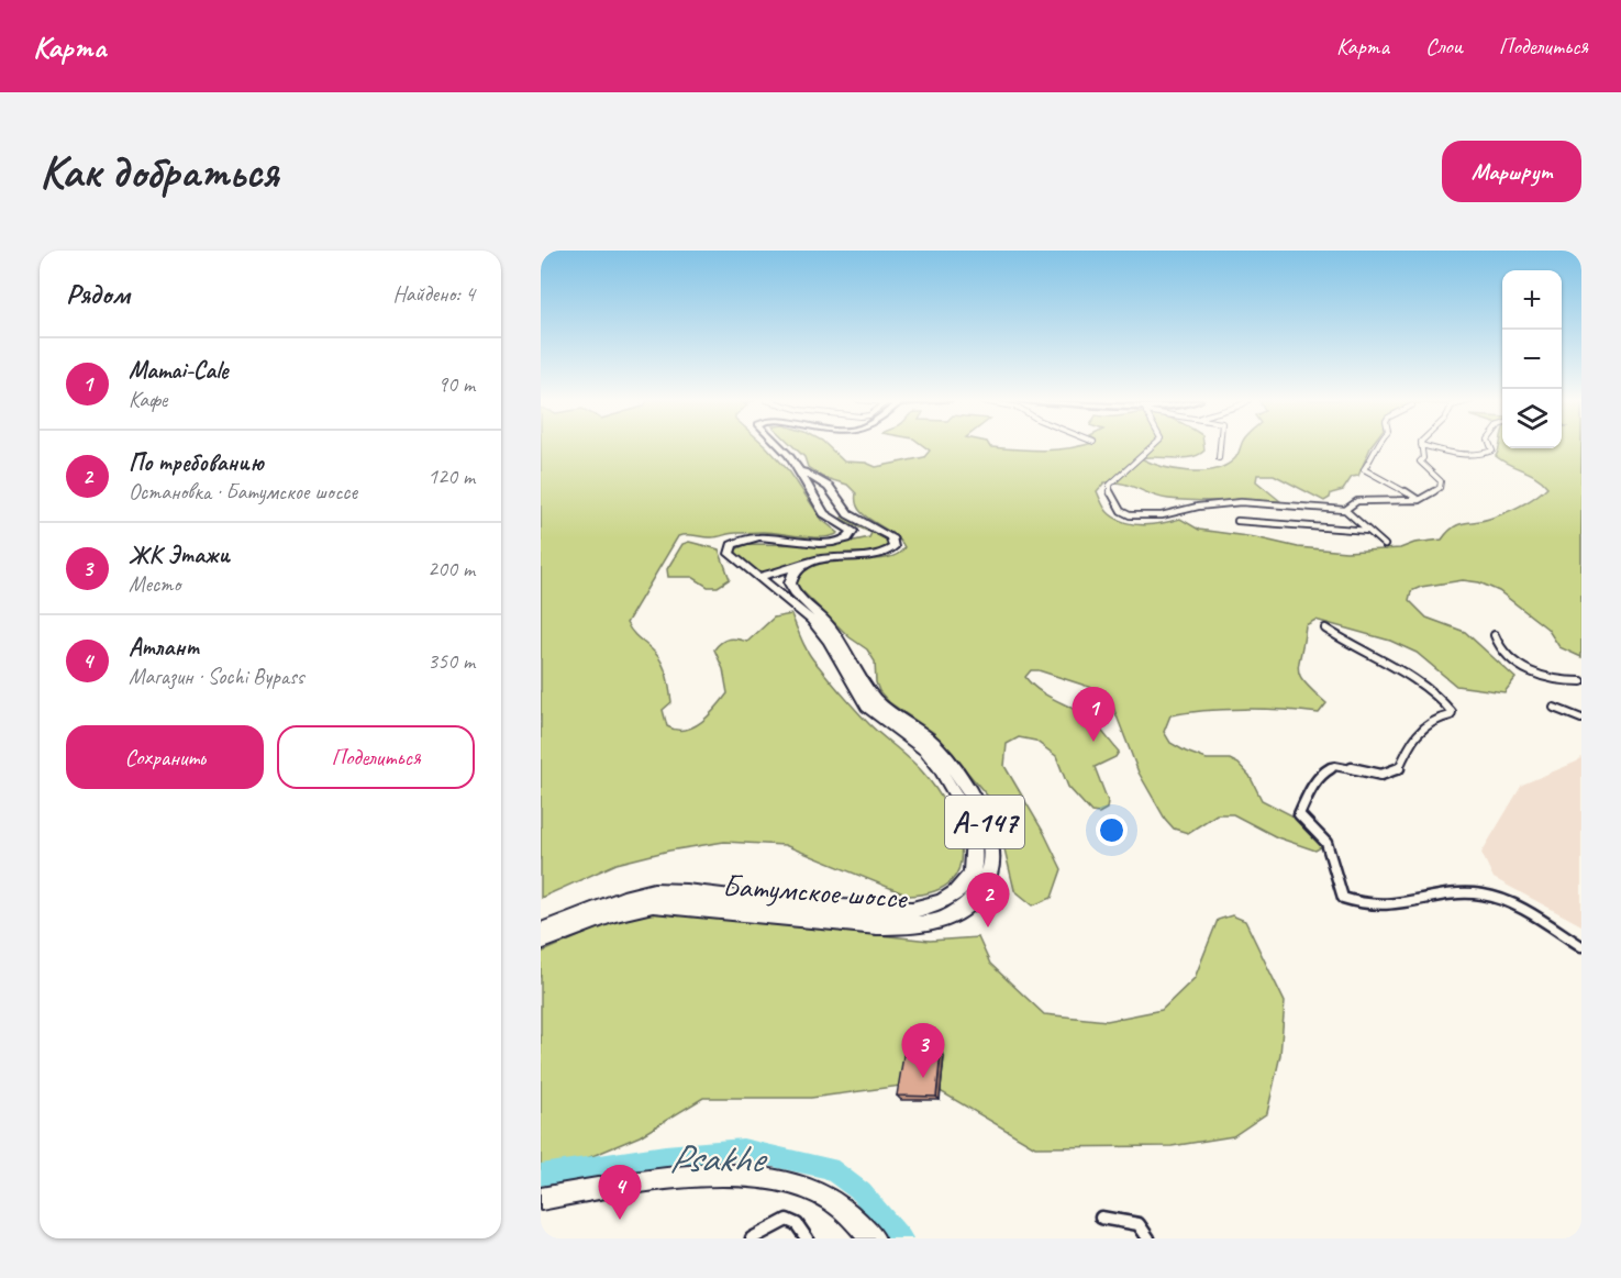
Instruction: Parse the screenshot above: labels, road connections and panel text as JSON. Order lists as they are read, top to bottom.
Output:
{
  "streets": {
    "highway": ["А-147", "Батумское шоссе"]
  },
  "crossings": [
    ["А-147", "Батумское шоссе"]
  ],
  "water": ["Psakhe"],
  "page": {
    "header": "Карта",
    "nav": ["Карта", "Слои", "Поделиться"],
    "buttons": [
      "Маршрут",
      ["Сохранить", "Поделиться"]
    ],
    "title": "Как добраться",
    "heading": ["Рядом", "Найдено: 4"],
    "map_buttons": ["+", "−"],
    "list": [
      {
        "mark": "1",
        "name": "Mamai-Cale",
        "note": "Кафе",
        "value": "90 m"
      },
      {
        "mark": "2",
        "name": "По требованию",
        "note": "Остановка · Батумское шоссе",
        "value": "120 m"
      },
      {
        "mark": "3",
        "name": "ЖК Этажи",
        "note": "Место",
        "value": "200 m"
      },
      {
        "mark": "4",
        "name": "Атлант",
        "note": "Магазин · Sochi Bypass",
        "value": "350 m"
      }
    ],
    "pins": [
      "1",
      "2",
      "3",
      "4"
    ]
  }
}
